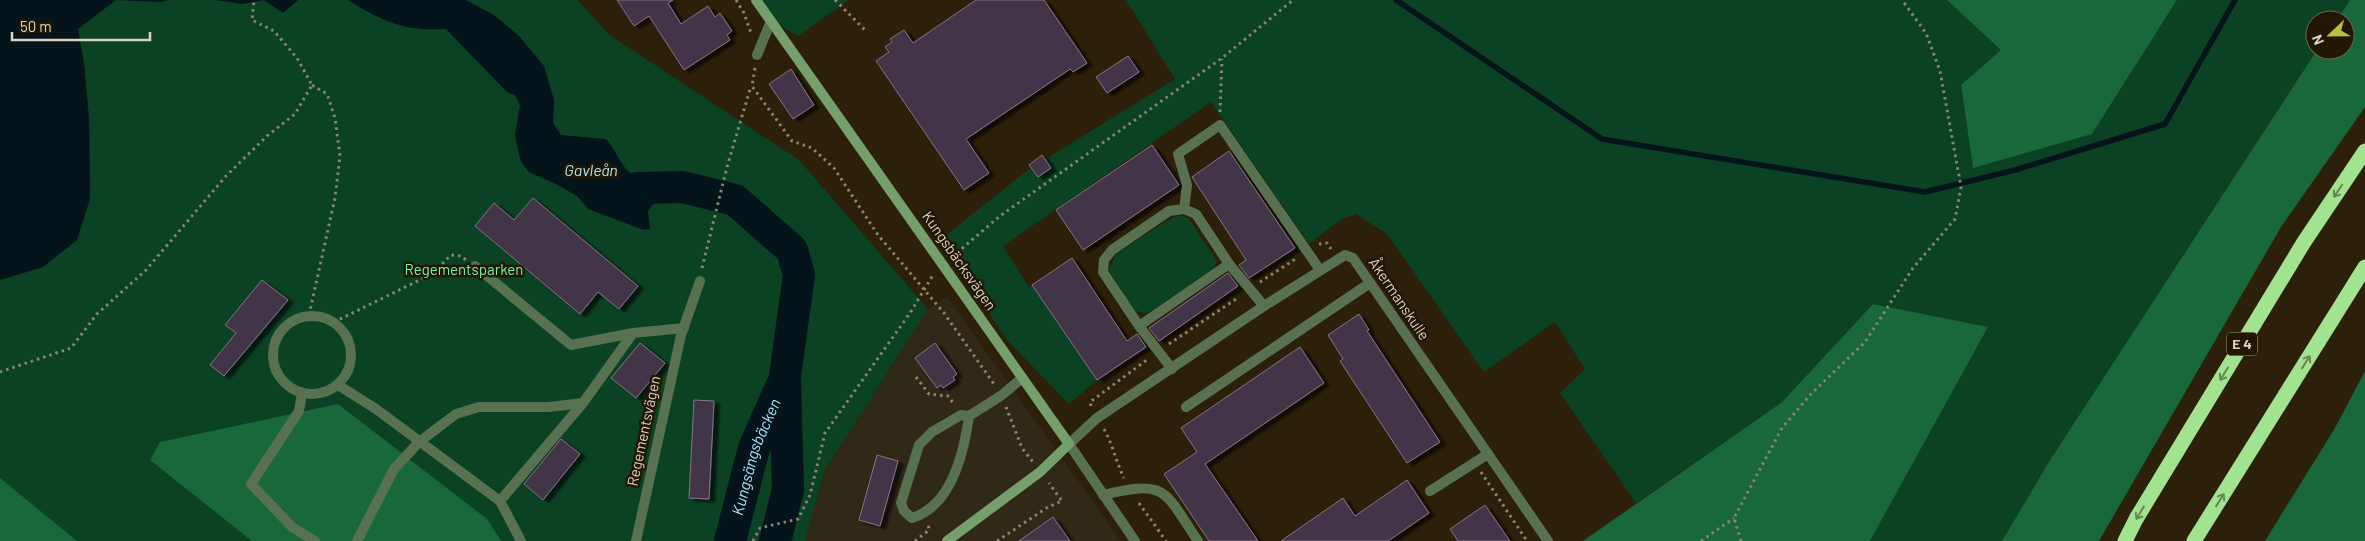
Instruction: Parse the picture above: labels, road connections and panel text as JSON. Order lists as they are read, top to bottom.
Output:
{
  "streets": {
    "highway": ["E 4"],
    "street": ["Kungsbäcksvägen", "Åkermanskulle", "Regementsvägen"]
  },
  "water": ["Gavleån", "Kungsängsbäcken"],
  "parks": ["Regementsparken"],
  "scale_bar": "50 m",
  "north": "left"
}
